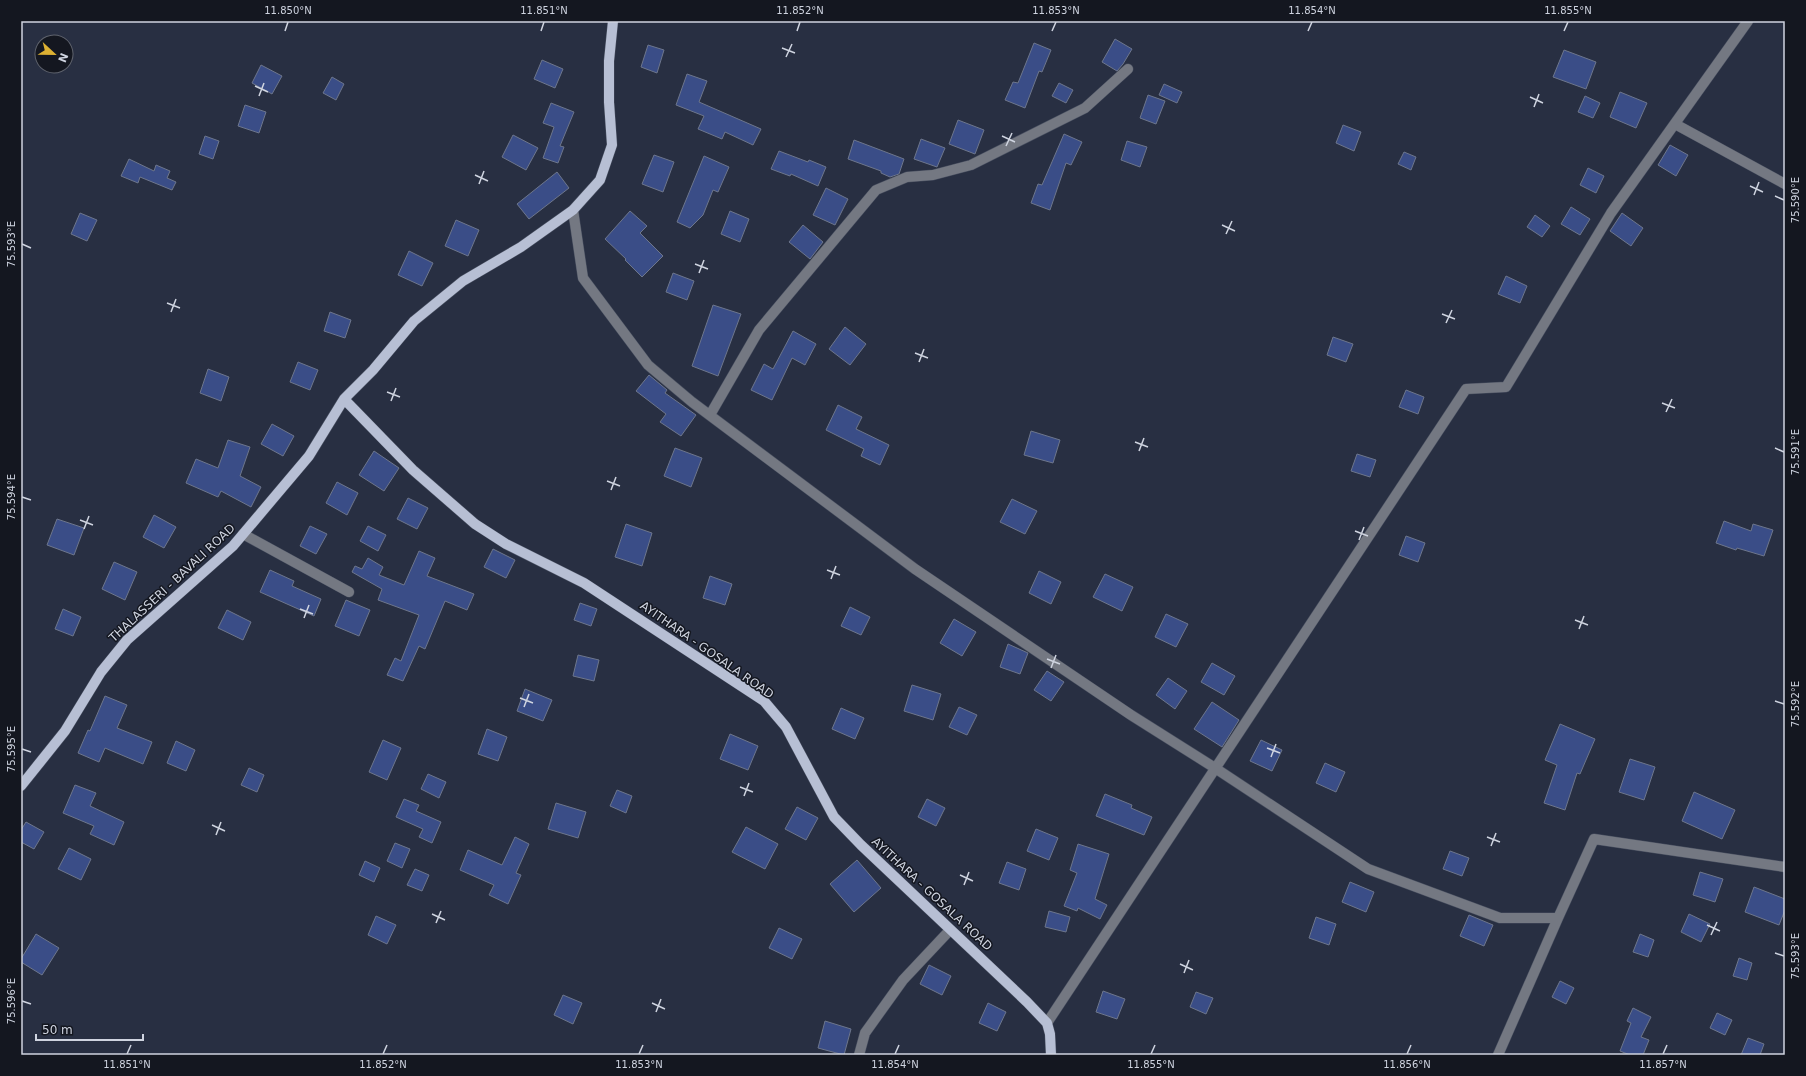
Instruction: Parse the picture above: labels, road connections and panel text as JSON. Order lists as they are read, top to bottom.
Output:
{
  "streets": {
    "main road": ["THALASSERI - BAVALI ROAD", "AYITHARA - GOSALA ROAD"]
  },
  "crossings": [
    ["THALASSERI - BAVALI ROAD", "AYITHARA - GOSALA ROAD"]
  ],
  "scale_bar": "50 m",
  "north": "right",
  "coordinates": [
    "11.850°N",
    "11.851°N",
    "11.852°N",
    "11.853°N",
    "11.854°N",
    "11.855°N",
    "75.590°E",
    "75.593°E",
    "75.591°E",
    "75.594°E",
    "75.592°E",
    "75.595°E",
    "75.596°E",
    "11.856°N",
    "11.857°N"
  ]
}
